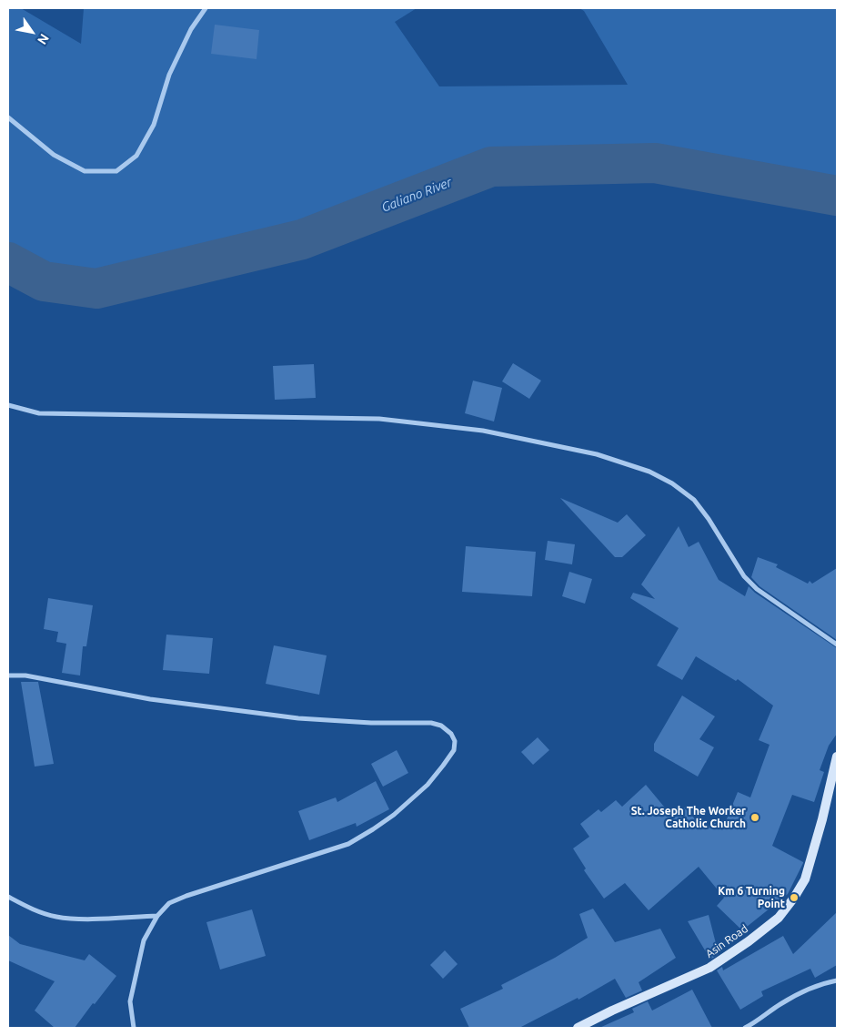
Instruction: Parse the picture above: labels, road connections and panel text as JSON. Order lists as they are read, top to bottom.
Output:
{
  "streets": {
    "main road": ["Asin Road"]
  },
  "water": ["Galiano River"],
  "places": ["St. Joseph The Worker Catholic Church", "Km 6 Turning Point"],
  "north": "bottom right"
}
